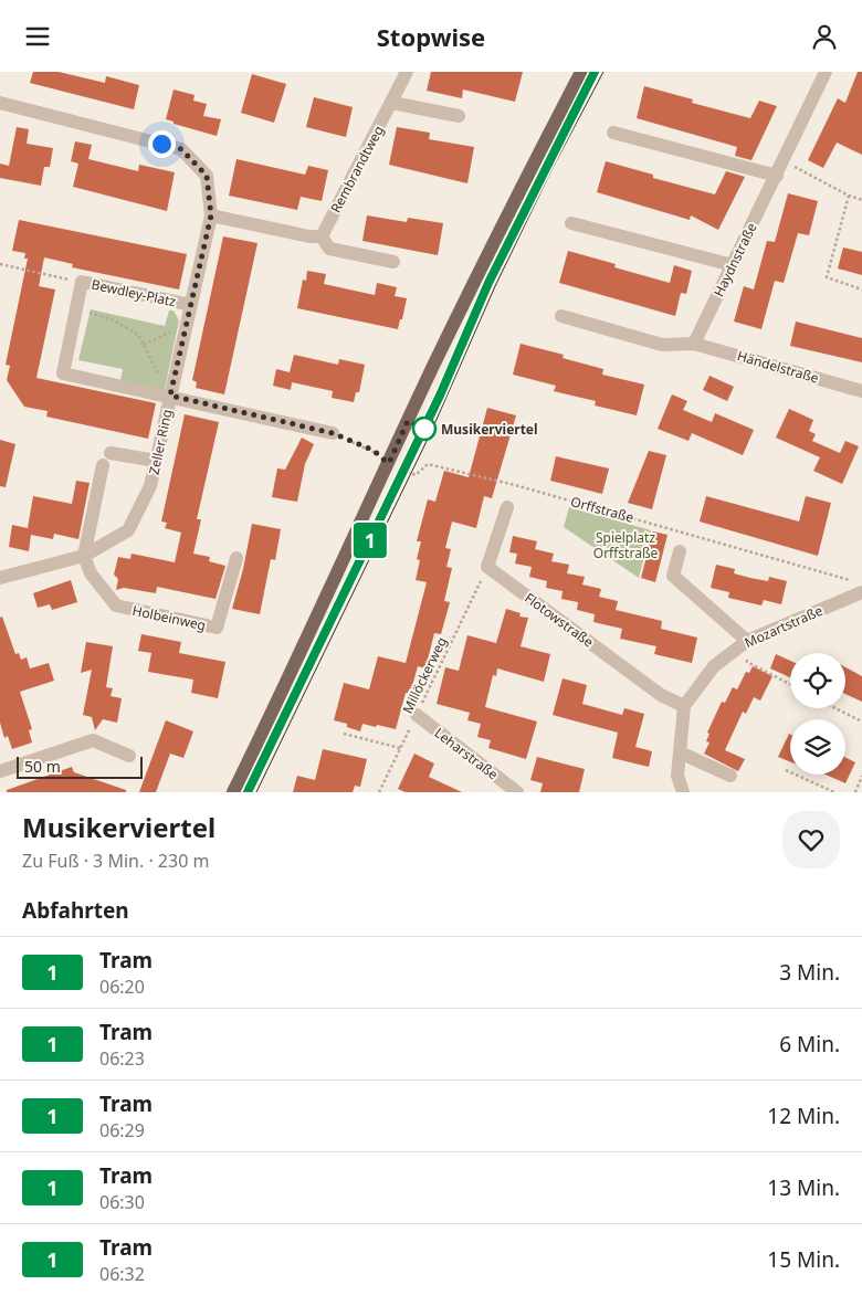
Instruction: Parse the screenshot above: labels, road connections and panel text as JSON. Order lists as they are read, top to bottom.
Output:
{
  "streets": {
    "street": [
      "Rembrandtweg",
      "Haydnstraße",
      "Bewdley-Platz",
      "Händelstraße",
      "Zeller Ring",
      "Holbeinweg",
      "Flotowstraße",
      "Mozartstraße",
      "Leharstraße"
    ],
    "path": ["Orffstraße", "Millöckerweg"]
  },
  "crossings": [
    ["Haydnstraße", "Händelstraße"],
    ["Bewdley-Platz", "Zeller Ring"],
    ["Zeller Ring", "Holbeinweg"],
    ["Flotowstraße", "Mozartstraße"],
    ["Flotowstraße", "Millöckerweg"],
    ["Millöckerweg", "Leharstraße"]
  ],
  "parks": ["Spielplatz Orffstraße"],
  "places": ["Musikerviertel"],
  "lines": ["tram line 1"],
  "scale_bar": "50 m",
  "page": {
    "header": "Stopwise",
    "on_map": "1",
    "scale": "50 m",
    "heading": [
      ["Musikerviertel", "Zu Fuß · 3 Min. · 230 m"],
      "Abfahrten"
    ],
    "list": [
      {
        "mark": "1",
        "name": "Tram",
        "note": "06:20",
        "value": "3 Min."
      },
      {
        "mark": "1",
        "name": "Tram",
        "note": "06:23",
        "value": "6 Min."
      },
      {
        "mark": "1",
        "name": "Tram",
        "note": "06:29",
        "value": "12 Min."
      },
      {
        "mark": "1",
        "name": "Tram",
        "note": "06:30",
        "value": "13 Min."
      },
      {
        "mark": "1",
        "name": "Tram",
        "note": "06:32",
        "value": "15 Min."
      }
    ]
  }
}
